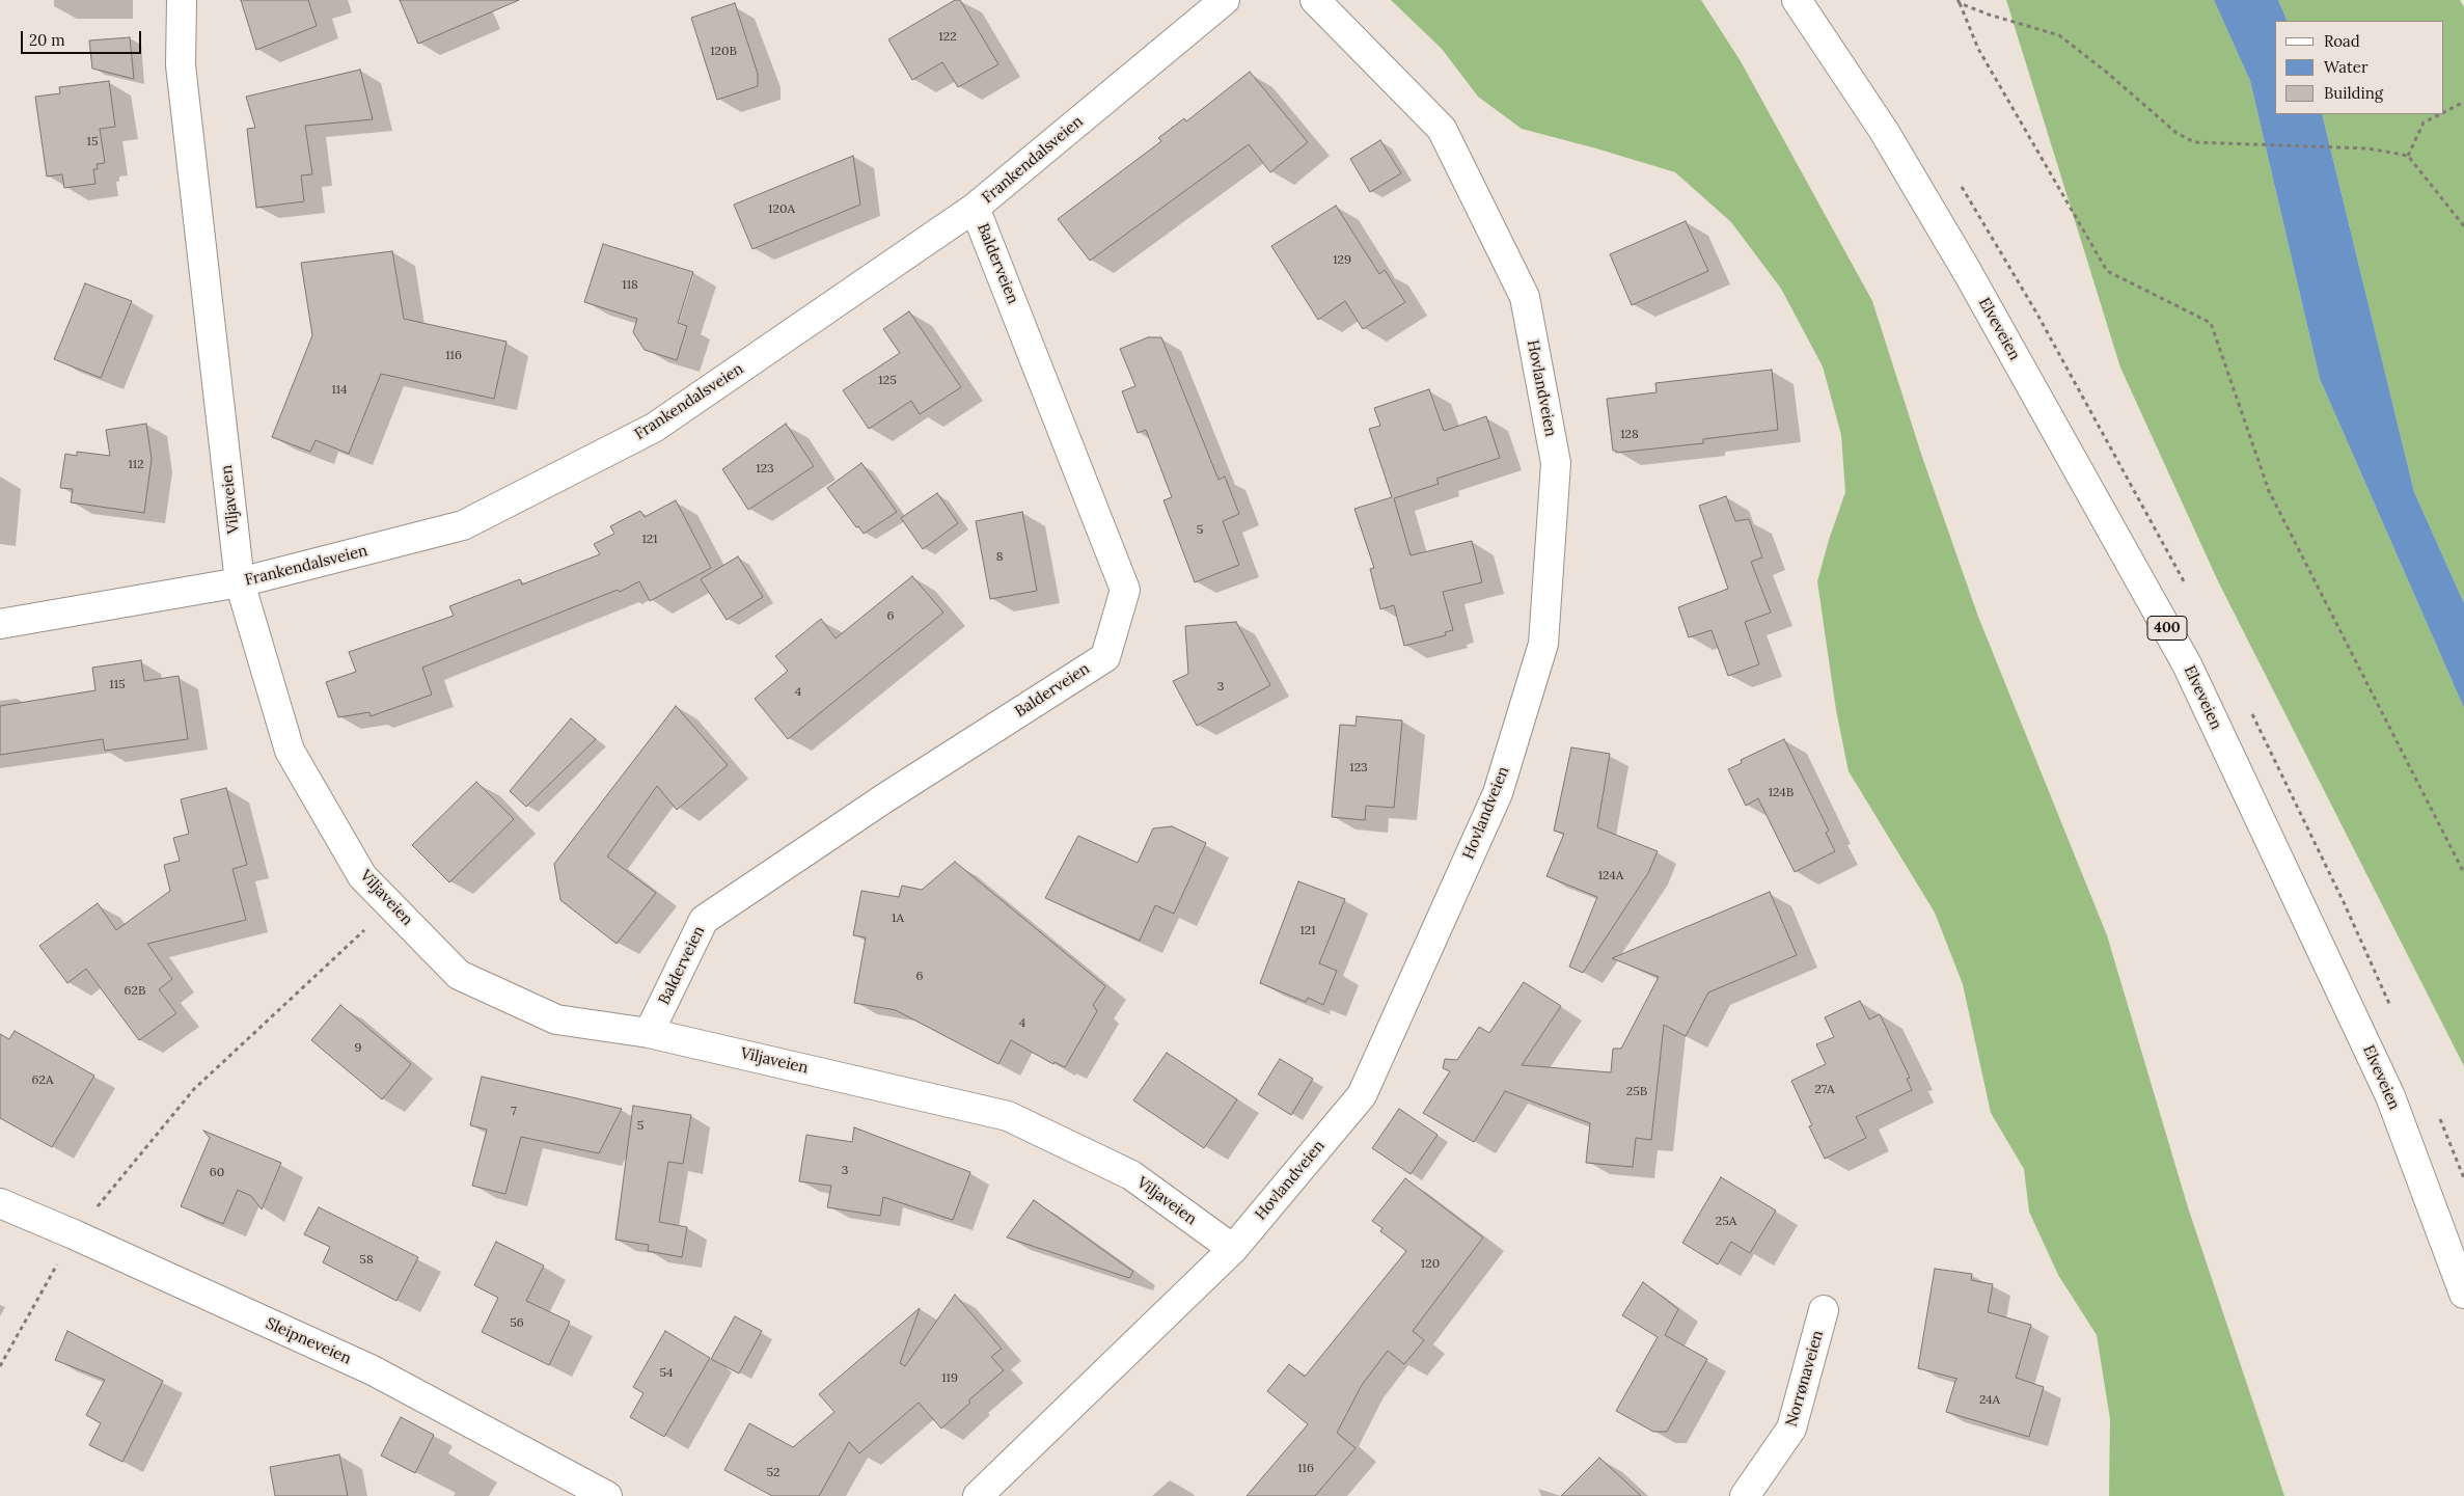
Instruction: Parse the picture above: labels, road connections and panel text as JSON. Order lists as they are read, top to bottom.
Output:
{
  "streets": {
    "main road": [
      "Frankendalsveien",
      "Balderveien",
      "Elveveien",
      "Hovlandveien",
      "Viljaveien",
      "400",
      "Sleipneveien",
      "Norrønaveien"
    ]
  },
  "crossings": [
    ["Frankendalsveien", "Balderveien"],
    ["Frankendalsveien", "Viljaveien"],
    ["Balderveien", "Viljaveien"],
    ["Hovlandveien", "Viljaveien"]
  ],
  "house_numbers": [
    "122",
    "120B",
    "15",
    "120A",
    "129",
    "118",
    "116",
    "125",
    "114",
    "128",
    "112",
    "123",
    "5",
    "121",
    "8",
    "6",
    "115",
    "3",
    "4",
    "123",
    "124B",
    "124A",
    "1A",
    "121",
    "6",
    "62B",
    "4",
    "9",
    "62A",
    "27A",
    "25B",
    "7",
    "5",
    "3",
    "60",
    "25A",
    "58",
    "120",
    "56",
    "54",
    "119",
    "24A",
    "116",
    "52"
  ],
  "legend": ["Road", "Water", "Building"],
  "scale_bar": "20 m"
}
